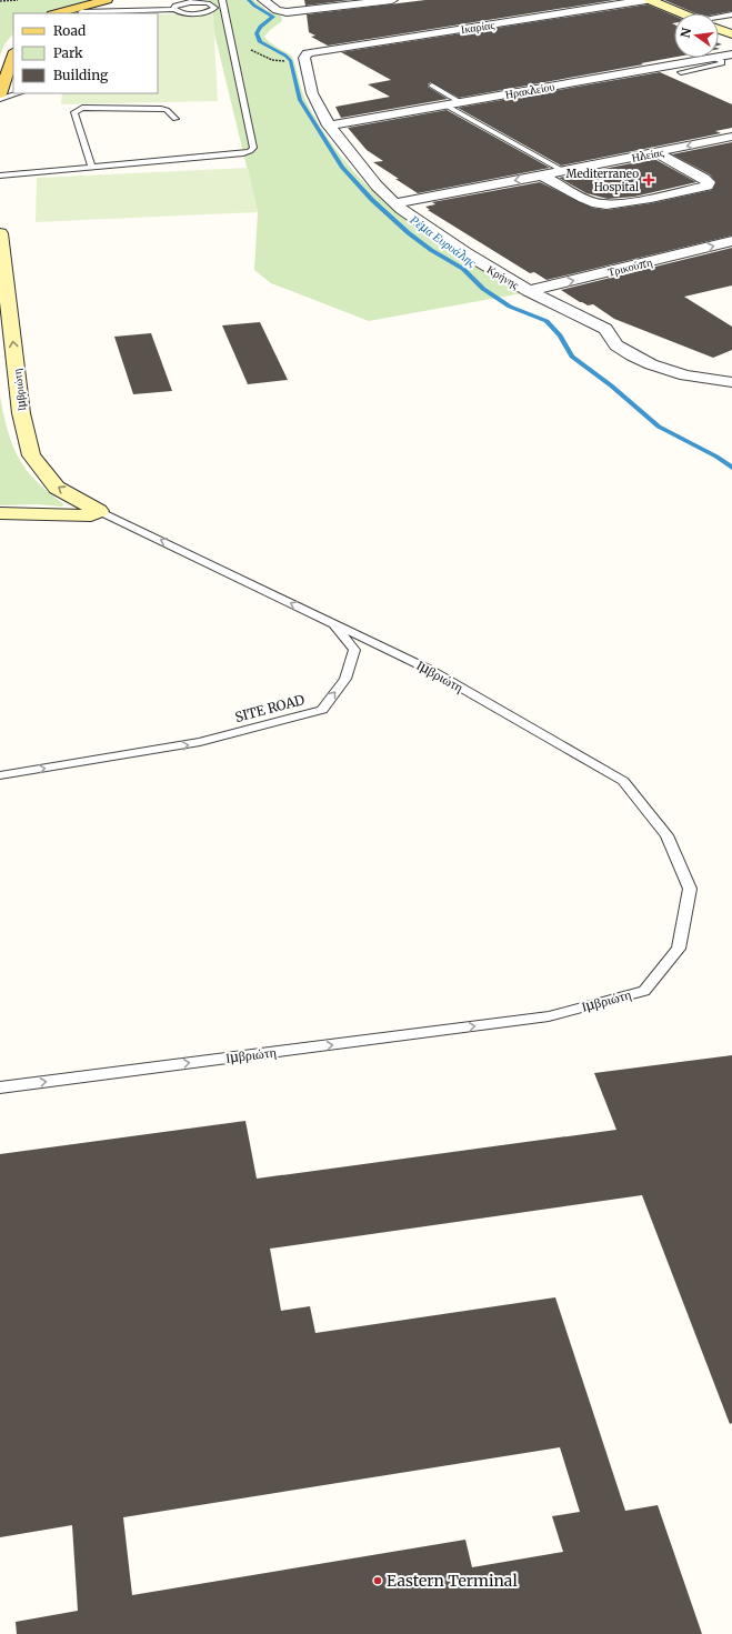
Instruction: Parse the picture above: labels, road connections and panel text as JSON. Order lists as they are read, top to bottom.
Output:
{
  "streets": {
    "street": [
      "Ικαρίας",
      "Ηρακλείου",
      "Ηλείας",
      "Τρικούπη",
      "Κρήνης",
      "Ιμβριώτη"
    ],
    "lane": ["SITE ROAD"]
  },
  "crossings": [
    ["Ικαρίας", "Κρήνης"],
    ["Ηρακλείου", "Κρήνης"],
    ["Ηλείας", "Κρήνης"],
    ["Τρικούπη", "Κρήνης"],
    ["Ιμβριώτη", "SITE ROAD"]
  ],
  "one_way": ["Ηλείας", "Τρικούπη"],
  "water": ["Ρέμα Ευρυάλης"],
  "places": {
    "health": ["Mediterraneo Hospital"],
    "other": ["Eastern Terminal"]
  },
  "legend": ["Road", "Park", "Building"],
  "north": "left"
}
